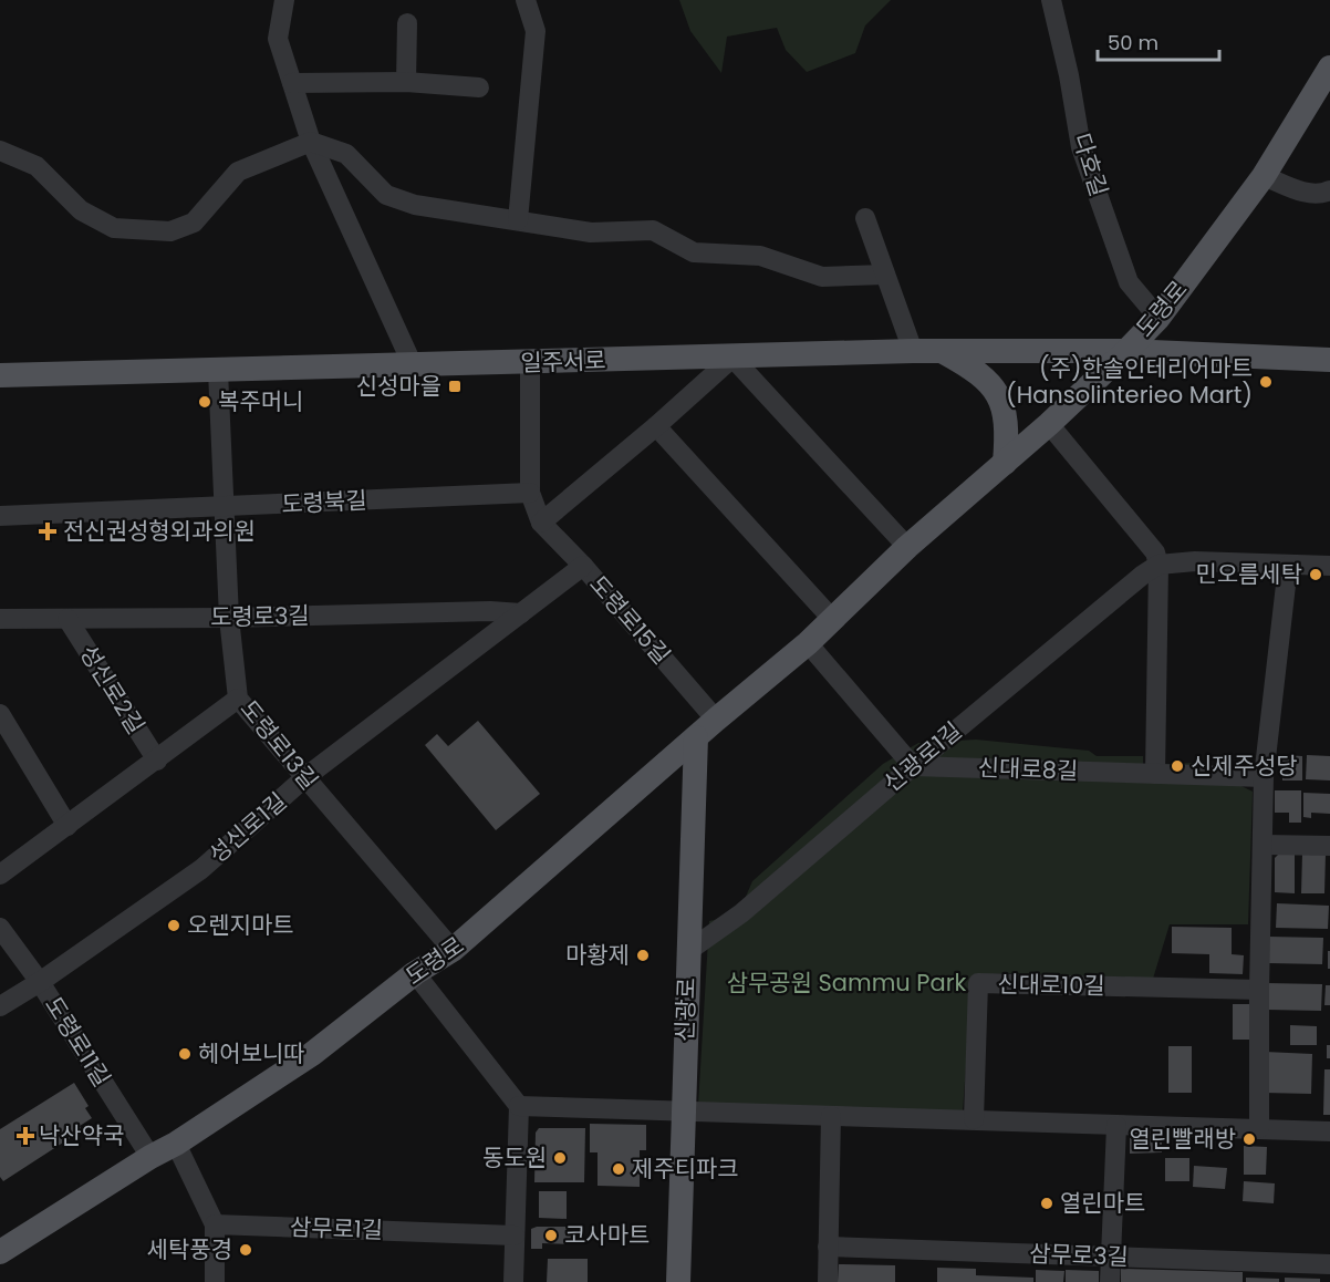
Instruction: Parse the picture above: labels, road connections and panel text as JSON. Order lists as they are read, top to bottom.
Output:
{
  "streets": {
    "main road": ["도령로", "일주서로", "신광로"],
    "street": [
      "다호길",
      "도령북길",
      "도령로3길",
      "도령로15길",
      "성신로2길",
      "도령로13길",
      "신광로1길",
      "신대로8길",
      "성신로1길",
      "신대로10길",
      "도령로11길",
      "삼무로1길",
      "삼무로3길"
    ]
  },
  "crossings": [
    ["다호길", "도령로"],
    ["도령로", "일주서로"],
    ["도령로", "도령로15길"],
    ["도령로", "도령로13길"],
    ["도령로", "신광로"],
    ["도령로", "도령로11길"],
    ["일주서로", "도령로15길"],
    ["일주서로", "도령로13길"],
    ["도령북길", "도령로15길"],
    ["도령북길", "도령로13길"],
    ["도령로3길", "성신로2길"],
    ["도령로3길", "도령로13길"],
    ["도령로3길", "성신로1길"],
    ["도령로15길", "성신로1길"],
    ["성신로2길", "도령로13길"],
    ["도령로13길", "성신로1길"],
    ["신광로1길", "신대로8길"],
    ["신광로1길", "신광로"],
    ["성신로1길", "도령로11길"]
  ],
  "parks": ["삼무공원 Sammu Park"],
  "places": {
    "other": [
      "(주)한솔인테리어마트 (Hansolinterieo Mart)",
      "복주머니",
      "민오름세탁",
      "신제주성당",
      "오렌지마트",
      "마황제",
      "헤어보니따",
      "열린빨래방",
      "동도원",
      "제주티파크",
      "열린마트",
      "코사마트",
      "세탁풍경"
    ],
    "transit": ["신성마을"],
    "health": ["전신권성형외과의원", "낙산약국"]
  },
  "scale_bar": "50 m"
}
